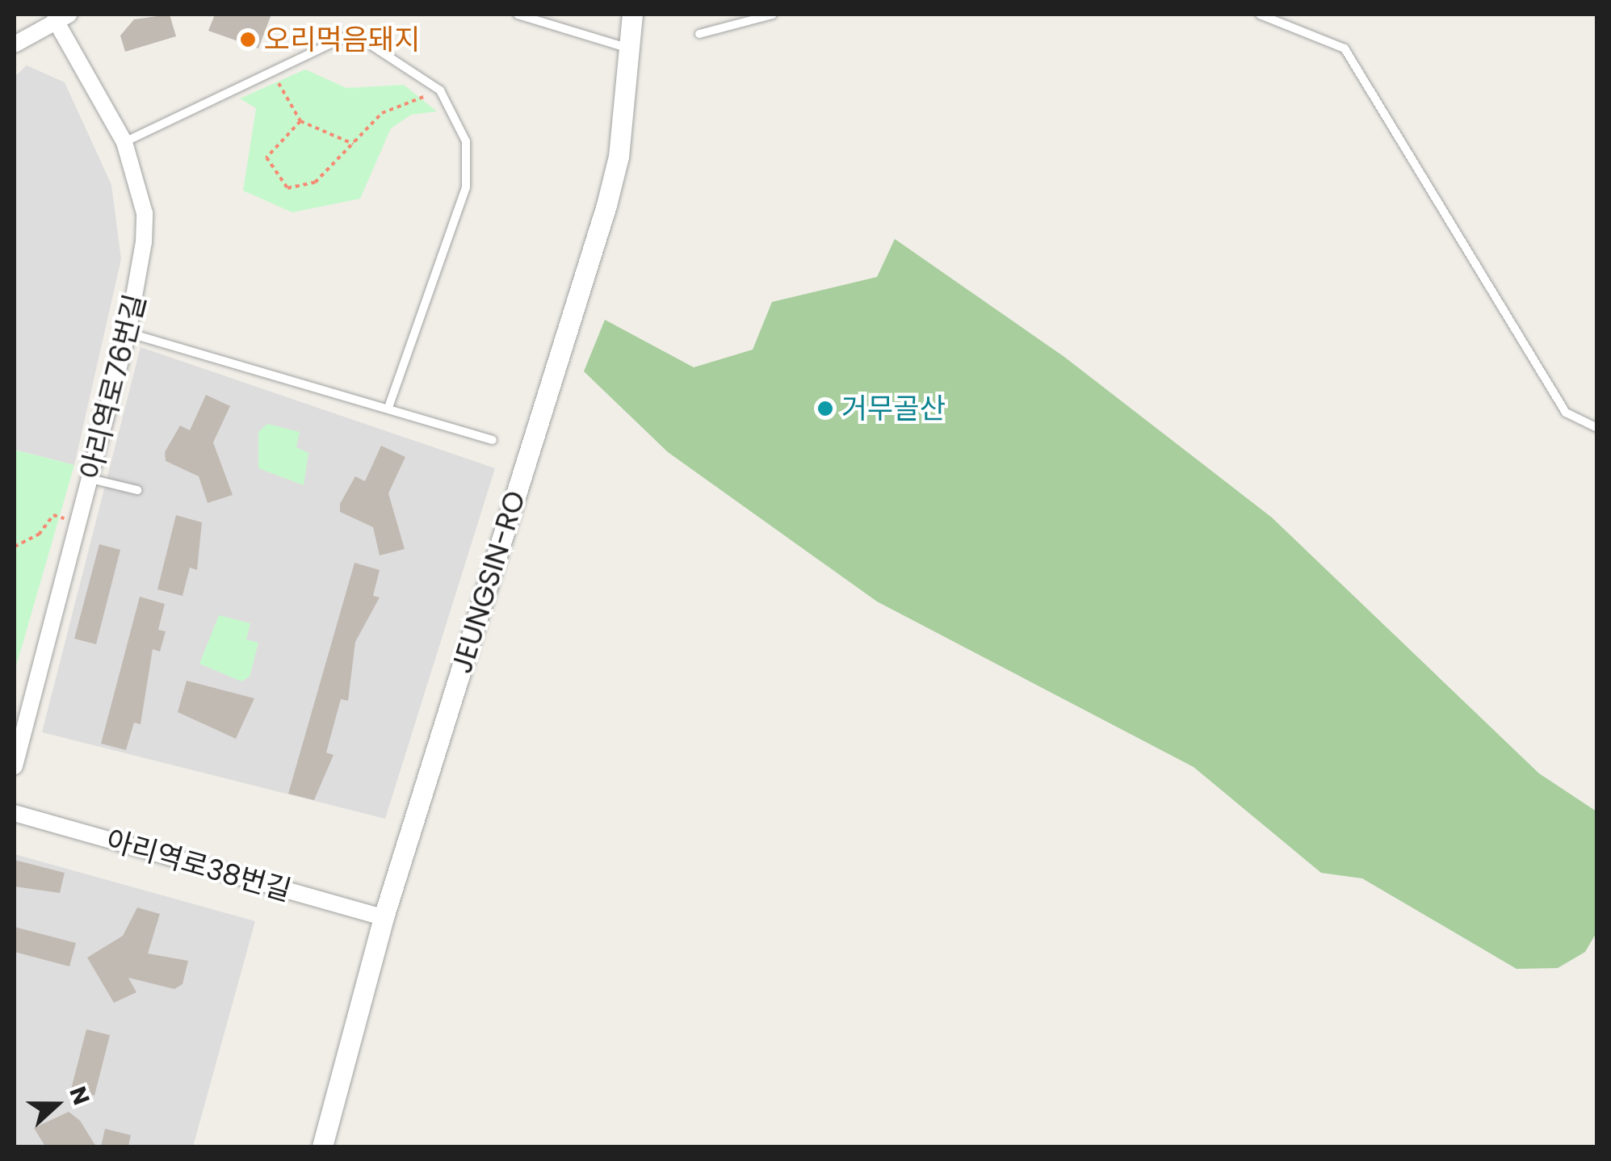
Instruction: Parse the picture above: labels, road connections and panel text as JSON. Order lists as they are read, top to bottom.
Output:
{
  "streets": {
    "street": ["아리역로76번길", "JEUNGSIN-RO", "아리역로38번길"]
  },
  "crossings": [
    ["JEUNGSIN-RO", "아리역로38번길"]
  ],
  "places": ["오리먹음돼지", "거무골산"],
  "north": "right"
}
